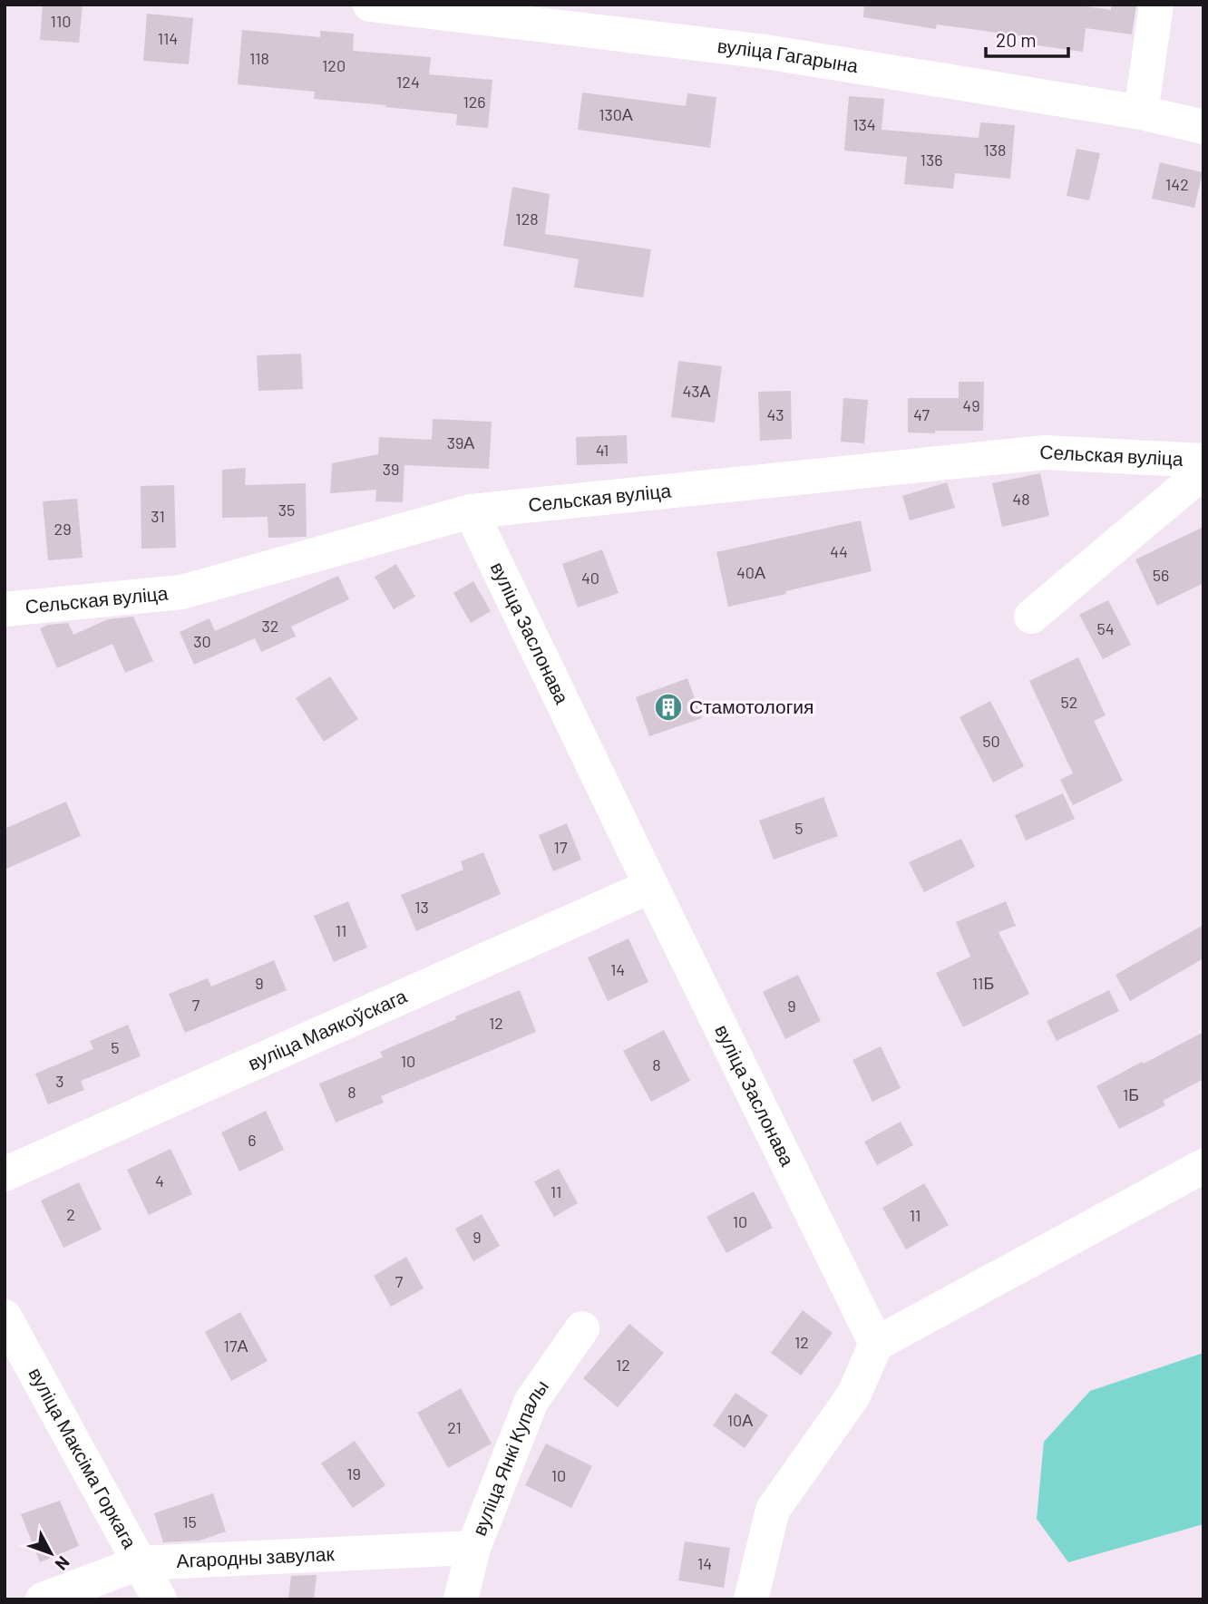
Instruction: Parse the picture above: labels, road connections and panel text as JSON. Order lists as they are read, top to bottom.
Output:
{
  "streets": {
    "street": [
      "вуліца Гагарына",
      "Сельская вуліца",
      "вуліца Заслонава",
      "вуліца Маякоўскага",
      "вуліца Максіма Горкага",
      "вуліца Янкі Купалы",
      "Агародны завулак"
    ]
  },
  "crossings": [
    ["Сельская вуліца", "вуліца Заслонава"],
    ["вуліца Заслонава", "вуліца Маякоўскага"],
    ["вуліца Максіма Горкага", "Агародны завулак"],
    ["вуліца Янкі Купалы", "Агародны завулак"]
  ],
  "places": {
    "building": ["Стамотология"]
  },
  "house_numbers": [
    "110",
    "114",
    "118",
    "120",
    "124",
    "126",
    "130А",
    "134",
    "138",
    "136",
    "142",
    "128",
    "43А",
    "49",
    "43",
    "47",
    "39А",
    "41",
    "39",
    "48",
    "35",
    "31",
    "29",
    "44",
    "40А",
    "56",
    "40",
    "32",
    "54",
    "30",
    "52",
    "50",
    "5",
    "17",
    "13",
    "11",
    "14",
    "9",
    "11Б",
    "7",
    "9",
    "12",
    "5",
    "10",
    "8",
    "3",
    "8",
    "1Б",
    "6",
    "4",
    "11",
    "2",
    "11",
    "10",
    "9",
    "7",
    "12",
    "17А",
    "12",
    "10А",
    "21",
    "19",
    "10",
    "15",
    "14"
  ],
  "scale_bar": "20 m",
  "north": "bottom right"
}
